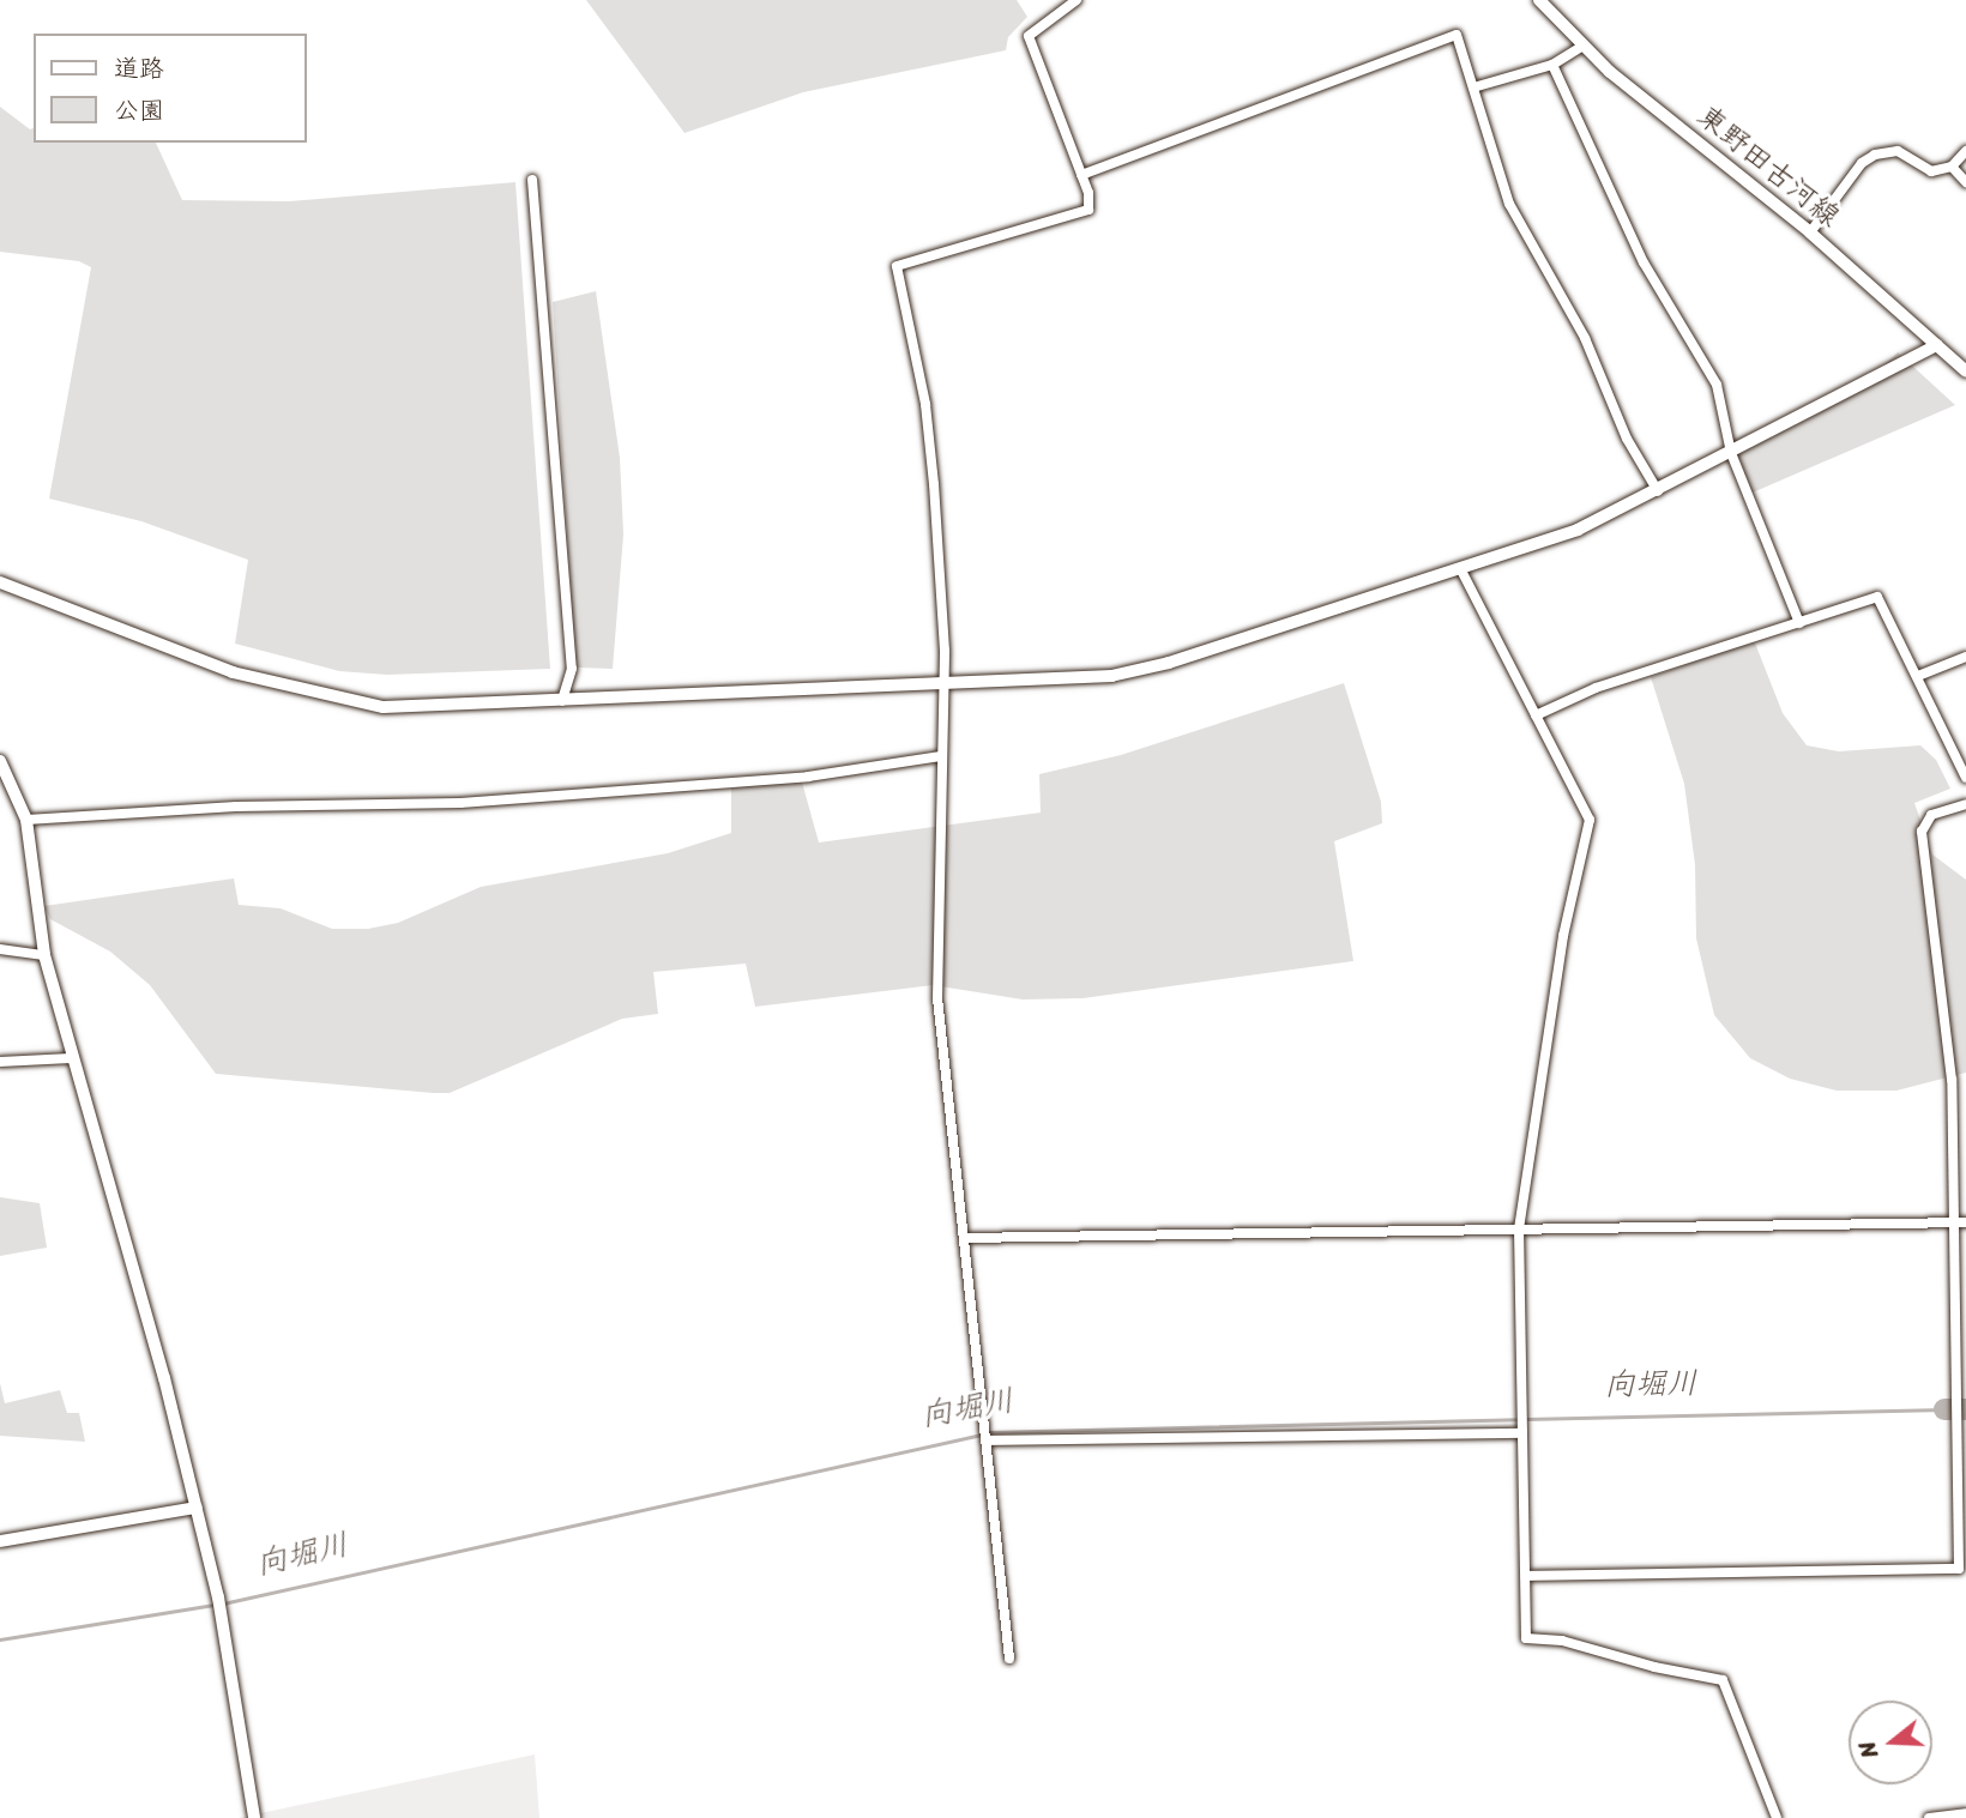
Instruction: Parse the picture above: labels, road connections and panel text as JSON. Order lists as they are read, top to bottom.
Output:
{
  "streets": {
    "street": ["東野田古河線"]
  },
  "water": ["向堀川"],
  "legend": ["道路", "公園"],
  "north": "left"
}
